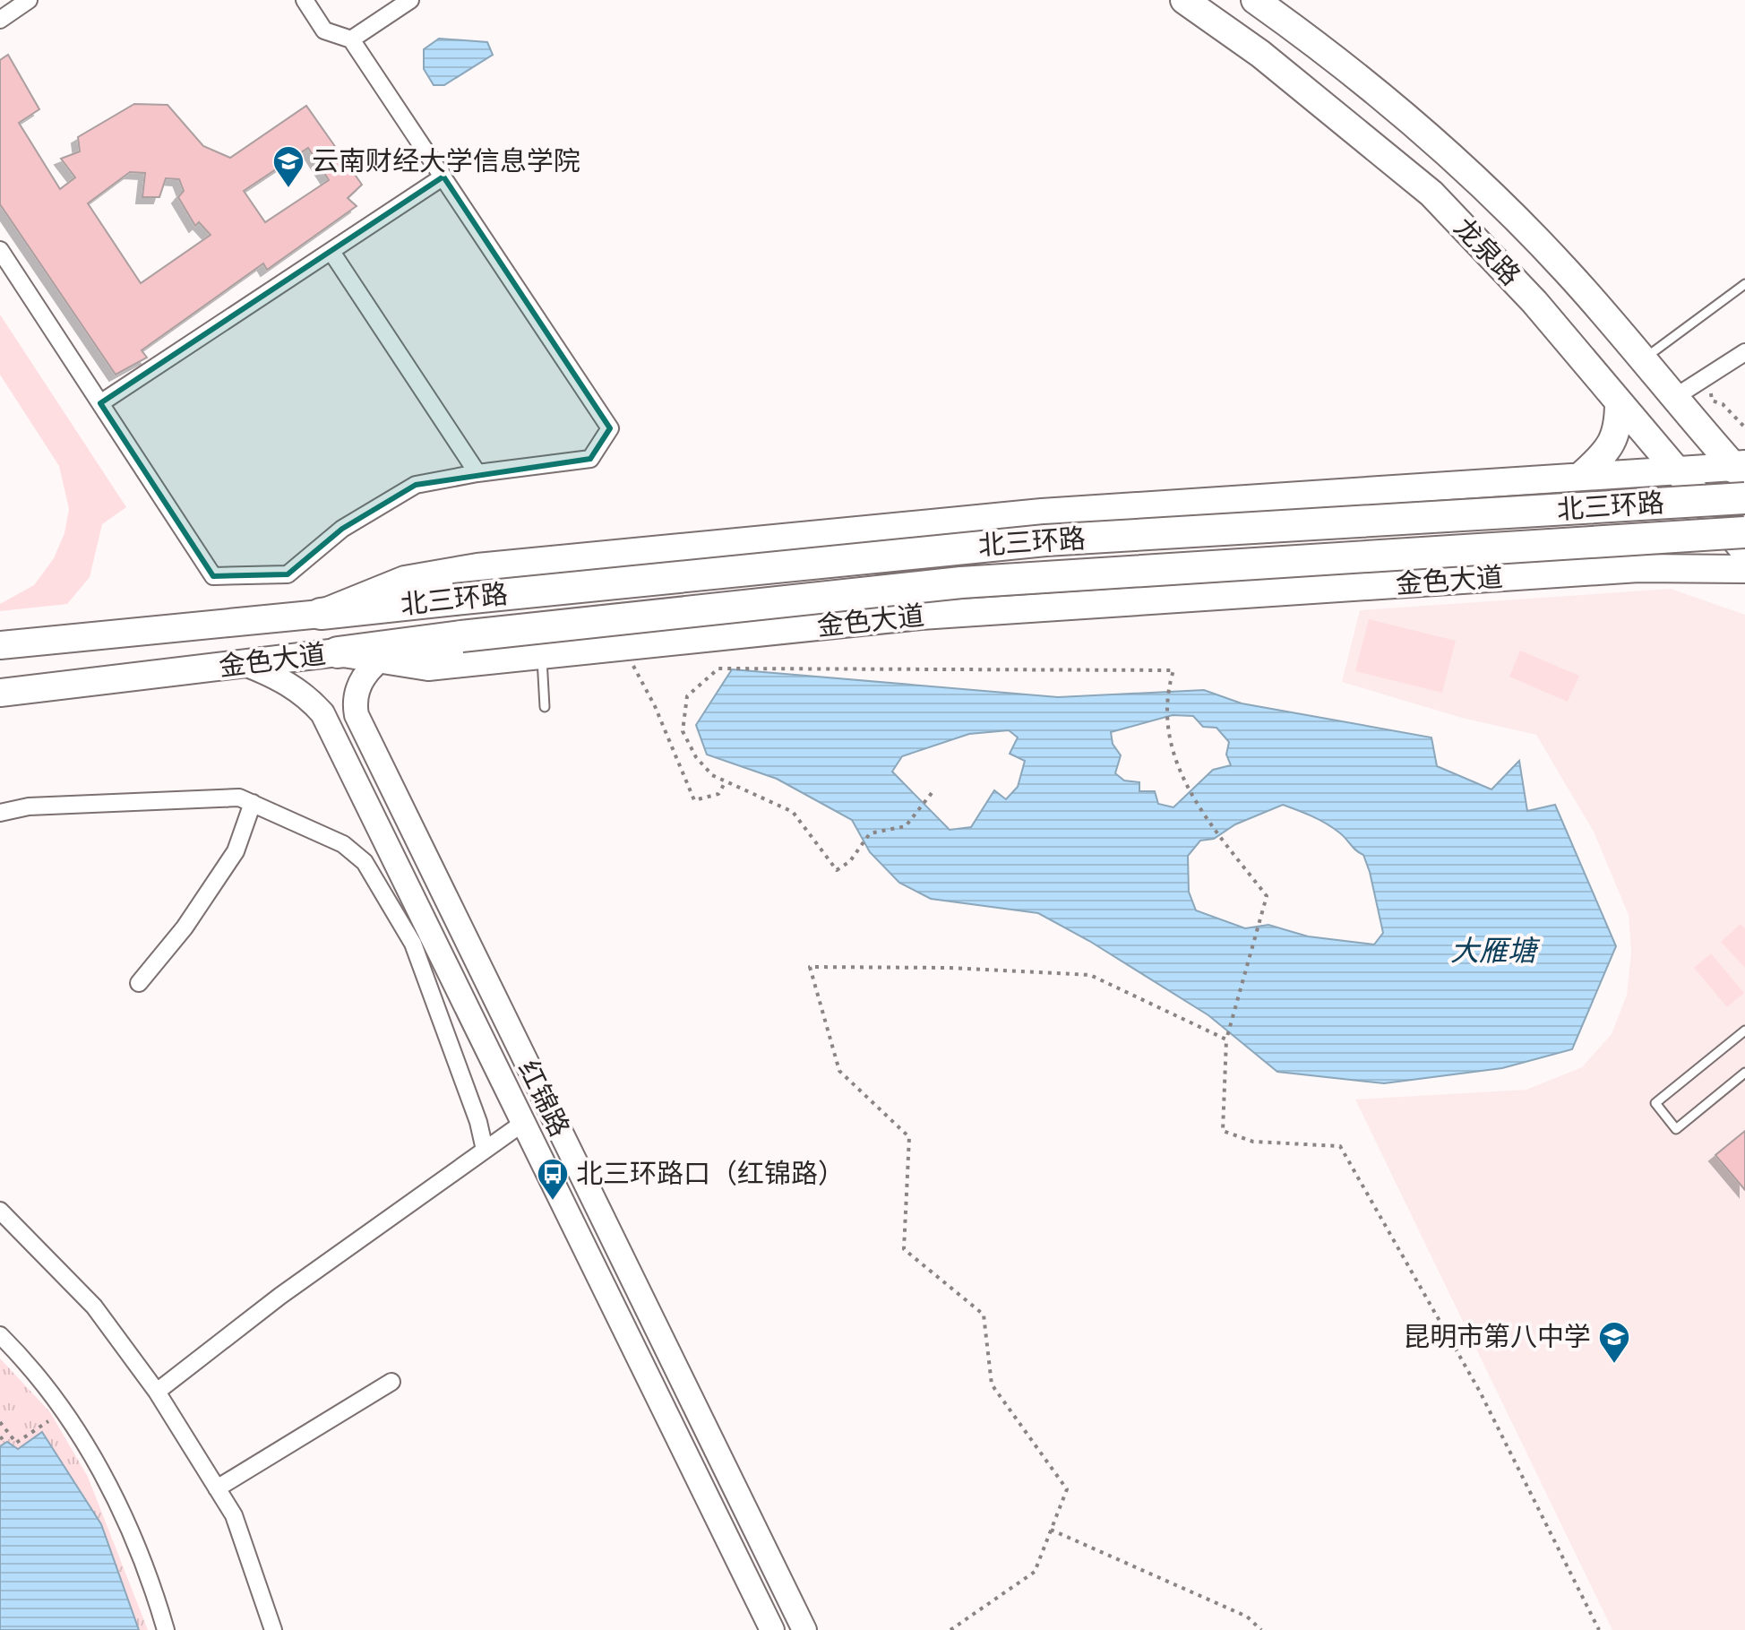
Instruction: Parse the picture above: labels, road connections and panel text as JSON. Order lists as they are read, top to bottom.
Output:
{
  "streets": {
    "highway": ["北三环路"],
    "main road": ["龙泉路", "金色大道"],
    "street": ["红锦路"]
  },
  "crossings": [
    ["龙泉路", "金色大道"],
    ["北三环路", "金色大道"],
    ["金色大道", "红锦路"]
  ],
  "water": ["大雁塘"],
  "places": {
    "school or university": ["云南财经大学信息学院", "昆明市第八中学"],
    "bus stop": ["北三环路口（红锦路）"]
  }
}
